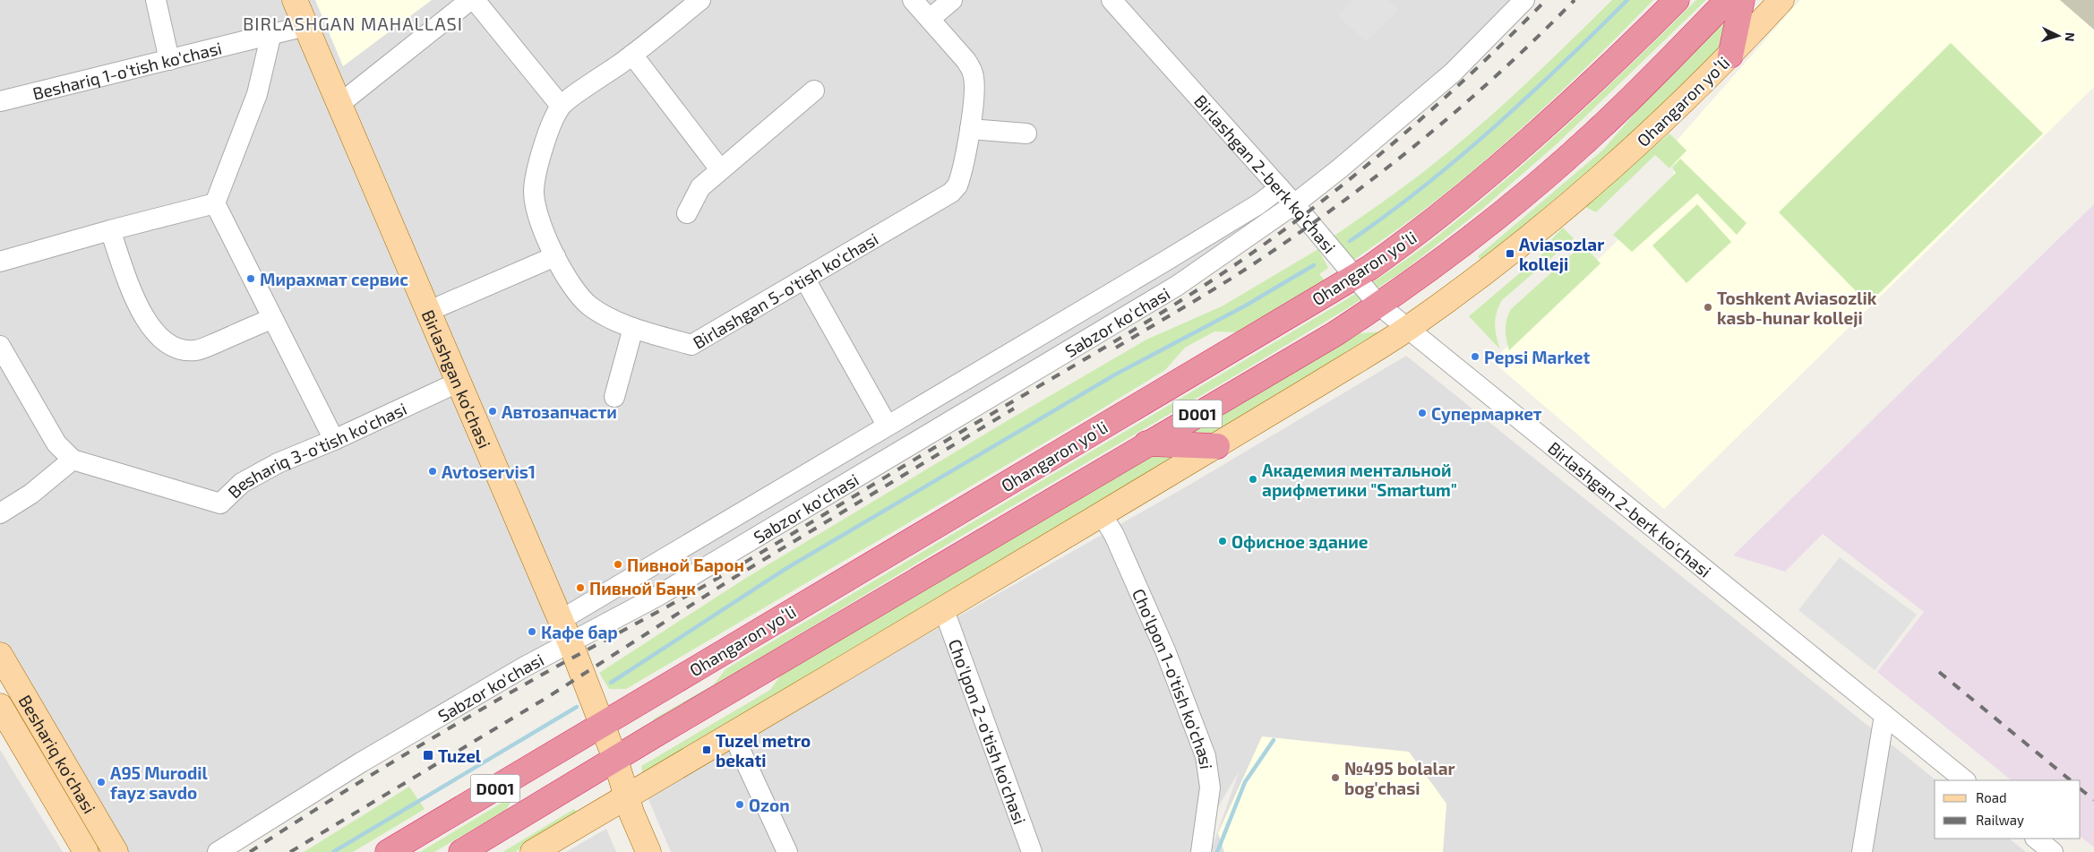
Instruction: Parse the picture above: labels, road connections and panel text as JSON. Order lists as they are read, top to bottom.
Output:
{
  "streets": {
    "highway": ["Ohangaron yoʻli", "D001"],
    "main road": ["Birlashgan ko'chasi", "Beshariq ko'chasi"],
    "street": [
      "Beshariq 1-o'tish ko'chasi",
      "Birlashgan 2-berk ko'chasi",
      "Birlashgan 5-o'tish ko'chasi",
      "Sabzor ko'chasi",
      "Beshariq 3-o'tish ko'chasi",
      "Cho'lpon 1-o'tish ko'chasi",
      "Cho'lpon 2-o'tish ko'chasi"
    ]
  },
  "crossings": [
    ["Beshariq 1-o'tish ko'chasi", "Birlashgan ko'chasi"],
    ["Ohangaron yoʻli", "Birlashgan 2-berk ko'chasi"],
    ["Ohangaron yoʻli", "Birlashgan ko'chasi"],
    ["Ohangaron yoʻli", "Cho'lpon 1-o'tish ko'chasi"],
    ["Ohangaron yoʻli", "Cho'lpon 2-o'tish ko'chasi"],
    ["Birlashgan 2-berk ko'chasi", "Sabzor ko'chasi"],
    ["Birlashgan 2-berk ko'chasi", "D001"],
    ["Sabzor ko'chasi", "Birlashgan ko'chasi"],
    ["Birlashgan ko'chasi", "D001"],
    ["Birlashgan ko'chasi", "Beshariq 3-o'tish ko'chasi"]
  ],
  "districts": ["BIRLASHGAN MAHALLASI"],
  "places": {
    "transit": ["Aviasozlar kolleji", "Tuzel metro bekati", "Tuzel"],
    "other": [
      "Мирахмат сервис",
      "Toshkent Aviasozlik kasb-hunar kolleji",
      "Pepsi Market",
      "Автозапчасти",
      "Супермаркет",
      "Avtoservis1",
      "Академия ментальной арифметики \"Smartum\"",
      "Офисное здание",
      "Пивной Барон",
      "Пивной Банк",
      "Кафе бар",
      "№495 bolalar bog'chasi",
      "A95 Murodil fayz savdo",
      "Ozon"
    ]
  },
  "legend": ["Road", "Railway"],
  "north": "right"
}
